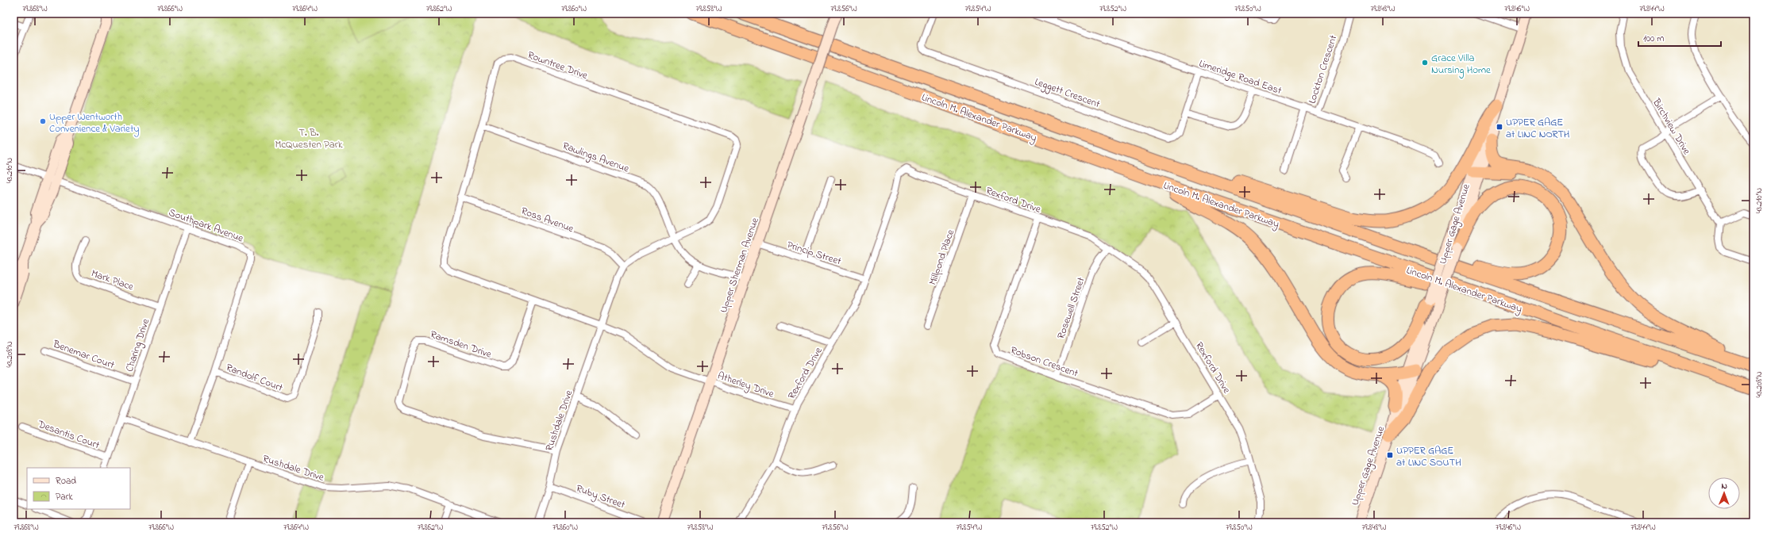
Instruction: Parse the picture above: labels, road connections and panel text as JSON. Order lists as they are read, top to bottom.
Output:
{
  "streets": {
    "highway": ["Lincoln M. Alexander Parkway"],
    "main road": ["Upper Gage Avenue", "Upper Sherman Avenue"],
    "street": [
      "Rowntree Drive",
      "Lockton Crescent",
      "Limeridge Road East",
      "Leggett Crescent",
      "Birchview Drive",
      "Rawlings Avenue",
      "Rexford Drive",
      "Ross Avenue",
      "Southpark Avenue",
      "Princip Street",
      "Millpond Place",
      "Mark Place",
      "Rosewell Street",
      "Ramsden Drive",
      "Charing Drive",
      "Benemar Court",
      "Robson Crescent",
      "Randolf Court",
      "Atherley Drive",
      "Rushdale Drive",
      "Desantis Court",
      "Ruby Street"
    ]
  },
  "crossings": [
    ["Rowntree Drive", "Rawlings Avenue"],
    ["Rowntree Drive", "Ross Avenue"],
    ["Rowntree Drive", "Upper Sherman Avenue"],
    ["Rowntree Drive", "Ramsden Drive"],
    ["Rowntree Drive", "Atherley Drive"],
    ["Rowntree Drive", "Rushdale Drive"],
    ["Lockton Crescent", "Limeridge Road East"],
    ["Limeridge Road East", "Leggett Crescent"],
    ["Rawlings Avenue", "Upper Sherman Avenue"],
    ["Rexford Drive", "Princip Street"],
    ["Rexford Drive", "Millpond Place"],
    ["Rexford Drive", "Rosewell Street"],
    ["Rexford Drive", "Robson Crescent"],
    ["Rexford Drive", "Atherley Drive"],
    ["Southpark Avenue", "Charing Drive"],
    ["Southpark Avenue", "Randolf Court"],
    ["Southpark Avenue", "Rushdale Drive"],
    ["Princip Street", "Upper Sherman Avenue"],
    ["Upper Sherman Avenue", "Atherley Drive"],
    ["Mark Place", "Charing Drive"],
    ["Rosewell Street", "Robson Crescent"],
    ["Ramsden Drive", "Rushdale Drive"],
    ["Charing Drive", "Benemar Court"],
    ["Charing Drive", "Rushdale Drive"],
    ["Charing Drive", "Desantis Court"],
    ["Rushdale Drive", "Ruby Street"]
  ],
  "parks": ["T. B. McQuesten Park"],
  "places": {
    "other": ["Grace Villa Nursing Home", "Upper Wentworth Convenience & Variety"],
    "transit": ["UPPER GAGE at LINC NORTH", "UPPER GAGE at LINC SOUTH"]
  },
  "legend": ["Road", "Park"],
  "scale_bar": "100 m",
  "north": "top",
  "coordinates": [
    "79.868°W",
    "79.866°W",
    "79.864°W",
    "79.862°W",
    "79.860°W",
    "79.858°W",
    "79.856°W",
    "79.854°W",
    "79.852°W",
    "79.850°W",
    "79.848°W",
    "79.846°W",
    "79.844°W",
    "43.210°N",
    "43.208°N"
  ]
}
